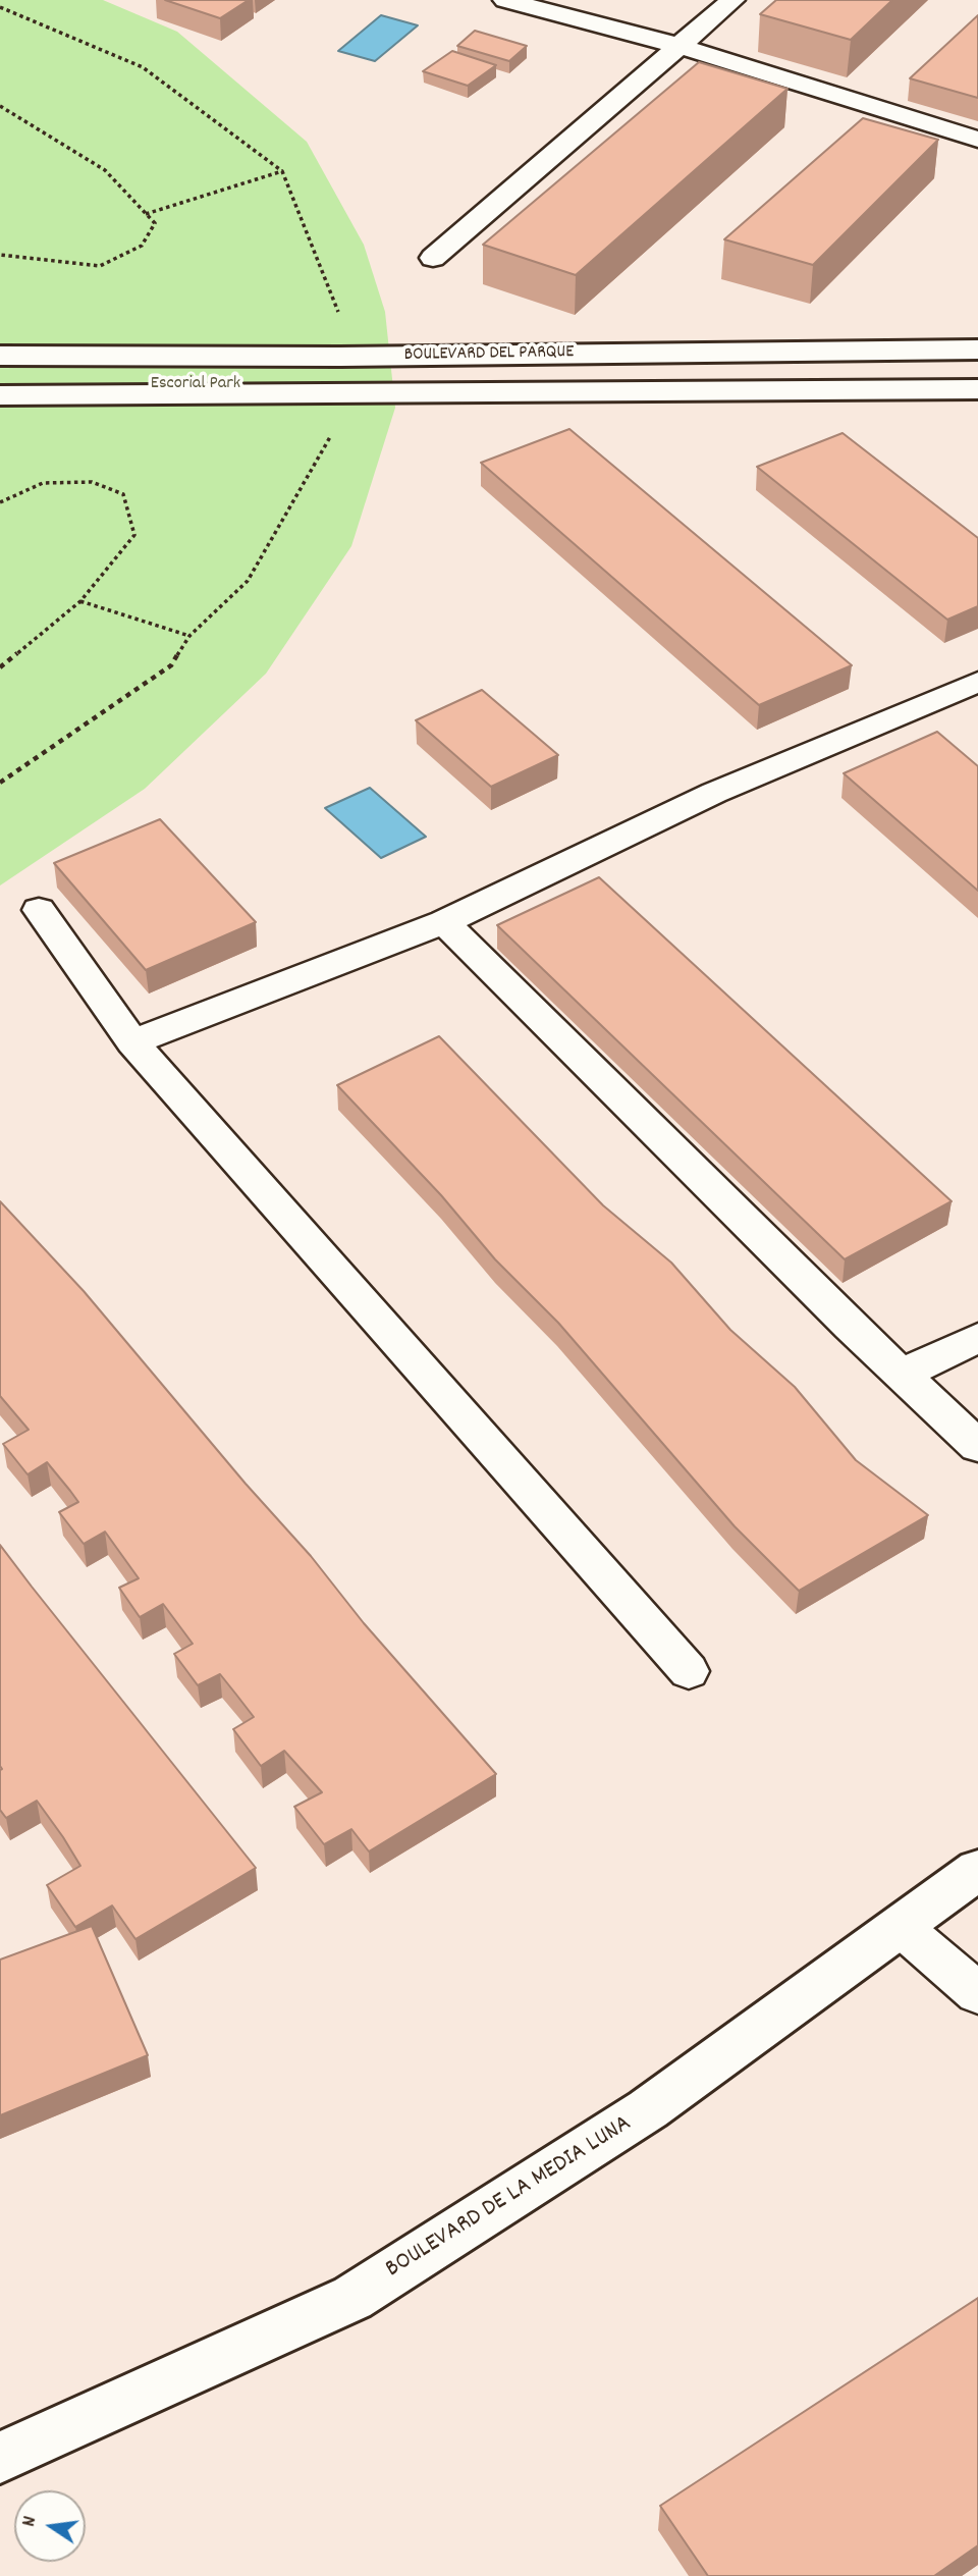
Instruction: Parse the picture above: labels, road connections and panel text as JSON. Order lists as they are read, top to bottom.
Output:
{
  "streets": {
    "street": ["BOULEVARD DEL PARQUE", "BOULEVARD DE LA MEDIA LUNA"]
  },
  "parks": ["Escorial Park"],
  "north": "left"
}
